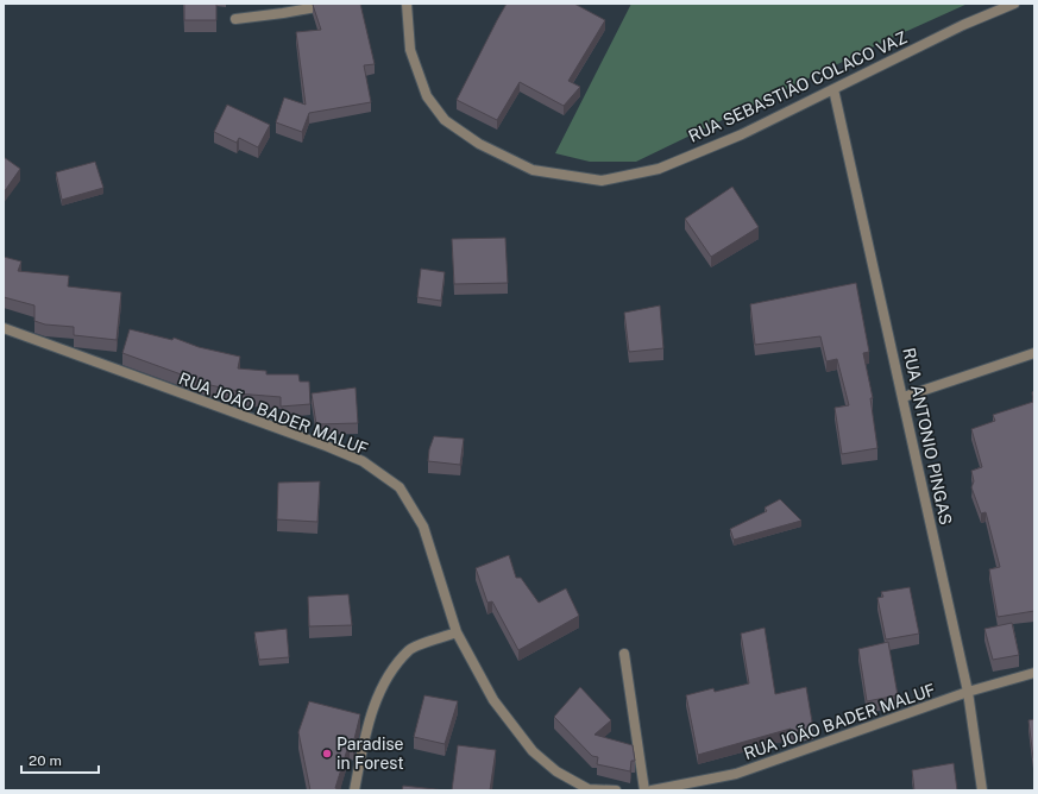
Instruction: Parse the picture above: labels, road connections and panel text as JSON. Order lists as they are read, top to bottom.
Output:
{
  "streets": {
    "street": ["RUA SEBASTIÃO COLACO VAZ", "RUA JOÃO BADER MALUF", "RUA ANTONIO PINGAS"]
  },
  "crossings": [
    ["RUA SEBASTIÃO COLACO VAZ", "RUA ANTONIO PINGAS"],
    ["RUA JOÃO BADER MALUF", "RUA ANTONIO PINGAS"]
  ],
  "places": ["Paradise in Forest"],
  "scale_bar": "20 m"
}
